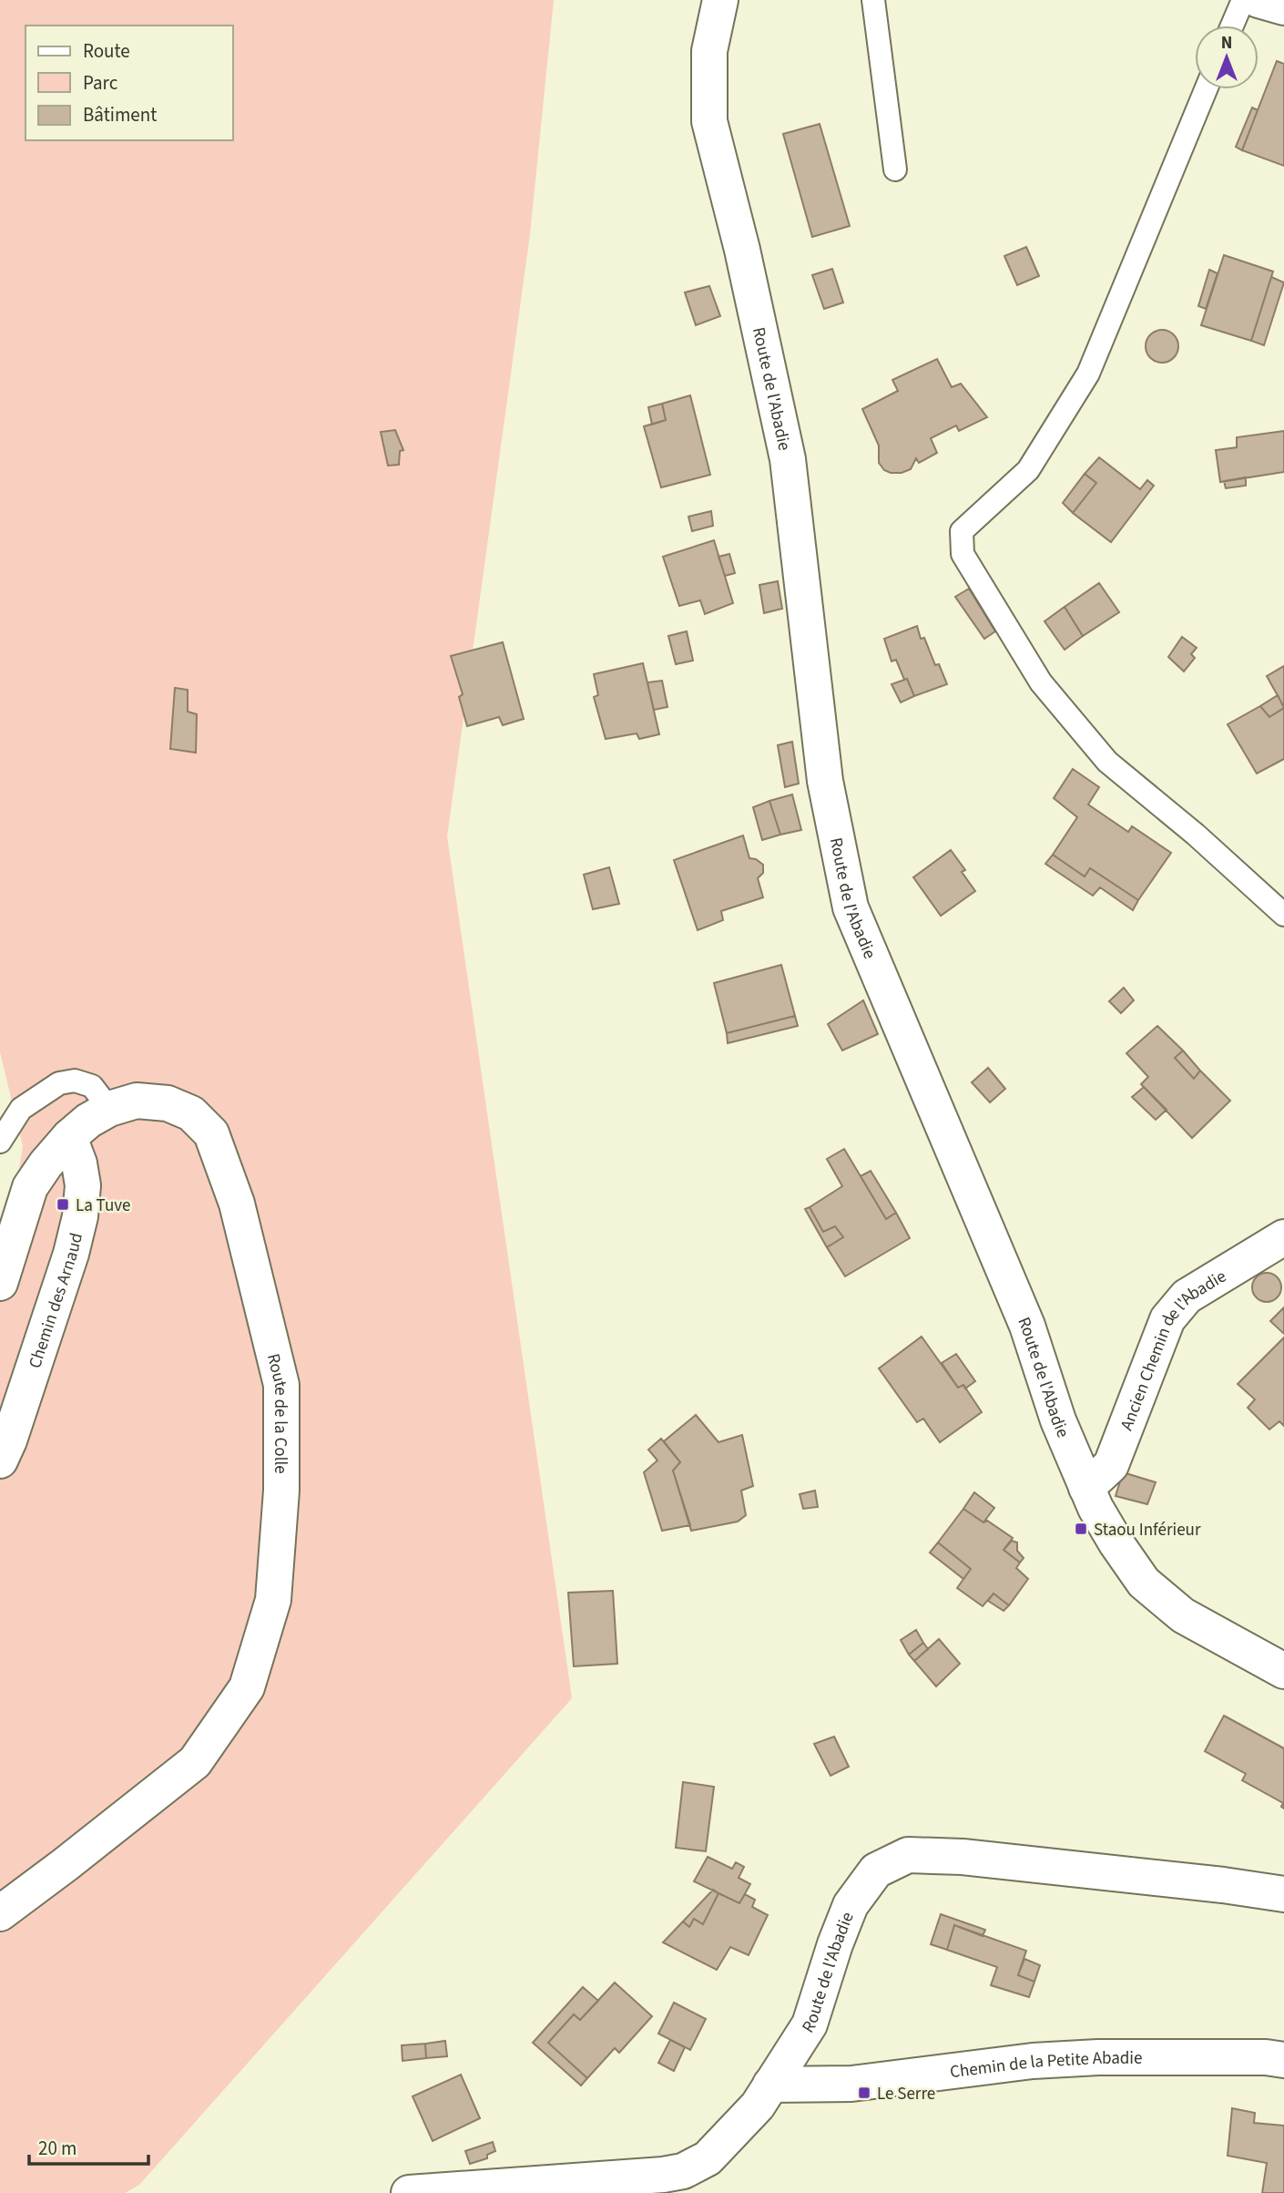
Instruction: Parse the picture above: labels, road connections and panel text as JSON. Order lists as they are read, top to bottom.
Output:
{
  "streets": {
    "street": [
      "Route de l'Abadie",
      "Chemin des Arnaud",
      "Ancien Chemin de l'Abadie",
      "Route de la Colle",
      "Chemin de la Petite Abadie"
    ]
  },
  "crossings": [
    ["Route de l'Abadie", "Ancien Chemin de l'Abadie"],
    ["Route de l'Abadie", "Chemin de la Petite Abadie"],
    ["Chemin des Arnaud", "Route de la Colle"]
  ],
  "places": {
    "transit": ["La Tuve", "Staou Inférieur", "Le Serre"]
  },
  "legend": ["Route", "Parc", "Bâtiment"],
  "scale_bar": "20 m",
  "north": "top"
}
